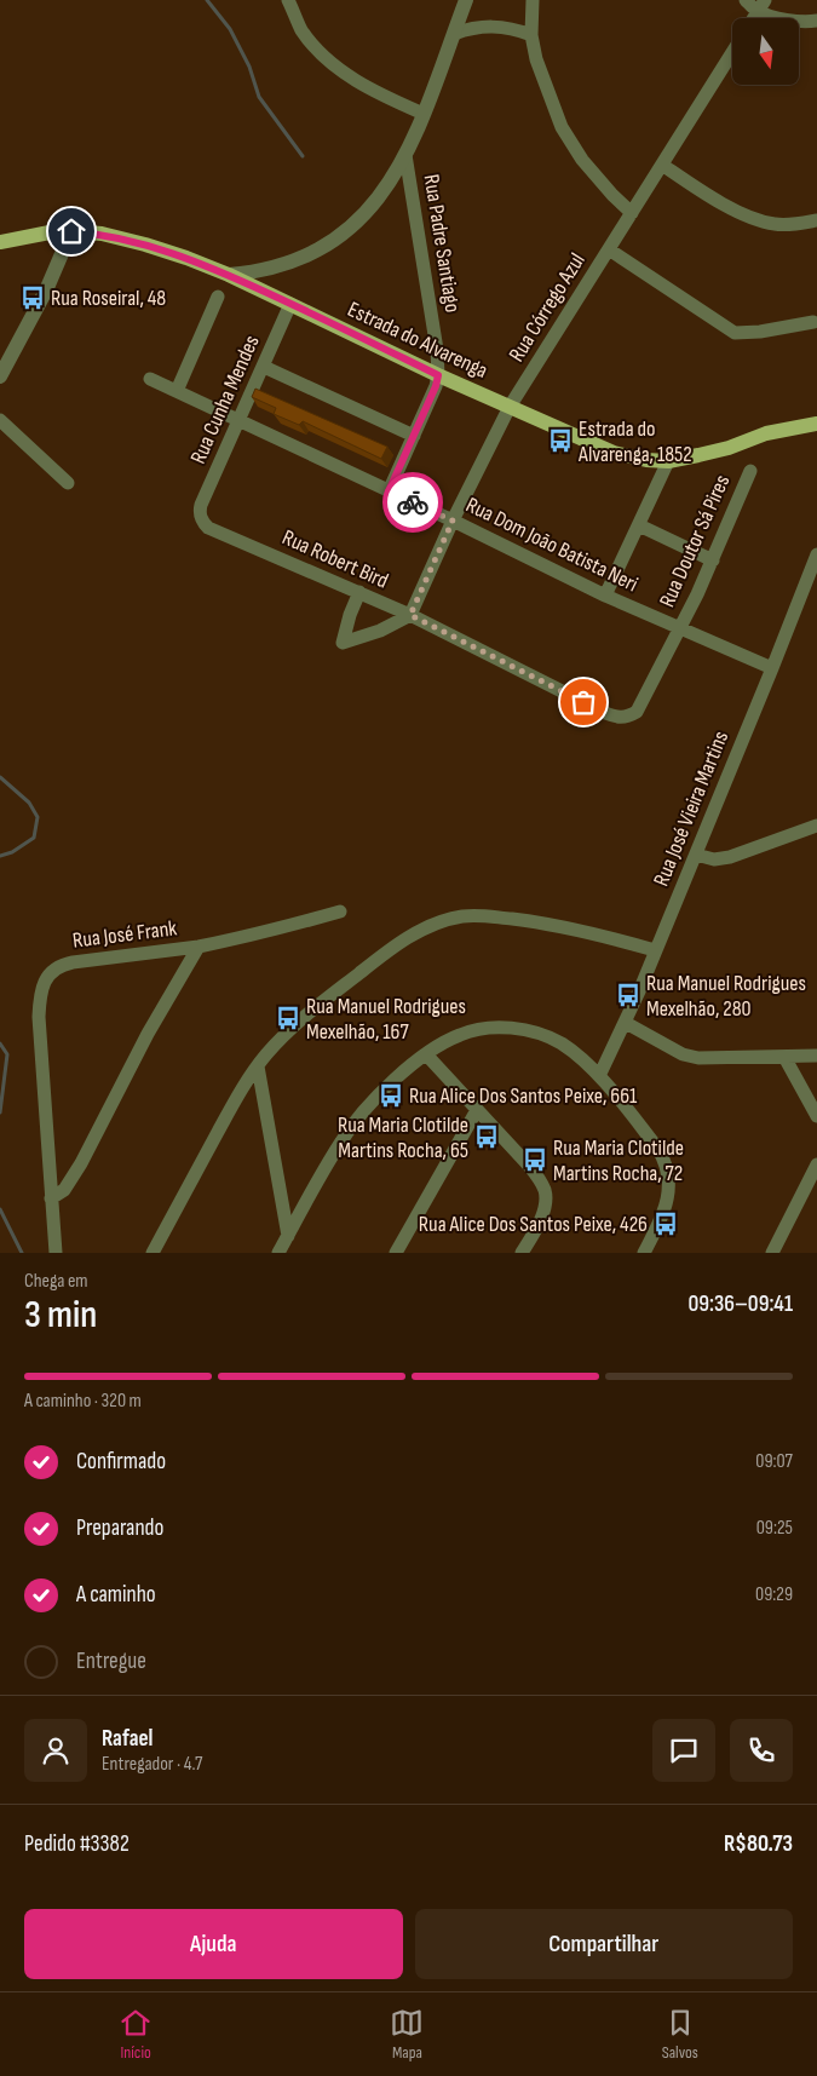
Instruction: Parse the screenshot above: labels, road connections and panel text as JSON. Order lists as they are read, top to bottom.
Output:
{
  "streets": {
    "main road": ["Estrada do Alvarenga"],
    "street": [
      "Rua Padre Santiago",
      "Rua Córrego Azul",
      "Rua Cunha Mendes",
      "Rua Doutor Sá Pires",
      "Rua Dom João Batista Neri",
      "Rua Robert Bird",
      "Rua José Vieira Martins",
      "Rua José Frank"
    ]
  },
  "crossings": [
    ["Rua Padre Santiago", "Estrada do Alvarenga"],
    ["Rua Córrego Azul", "Estrada do Alvarenga"],
    ["Rua Córrego Azul", "Rua Dom João Batista Neri"],
    ["Rua Córrego Azul", "Rua Robert Bird"],
    ["Estrada do Alvarenga", "Rua Cunha Mendes"],
    ["Rua Cunha Mendes", "Rua Dom João Batista Neri"],
    ["Rua Cunha Mendes", "Rua Robert Bird"],
    ["Rua Doutor Sá Pires", "Rua Dom João Batista Neri"],
    ["Rua Doutor Sá Pires", "Rua Robert Bird"],
    ["Rua Dom João Batista Neri", "Rua Robert Bird"],
    ["Rua Dom João Batista Neri", "Rua José Vieira Martins"]
  ],
  "places": {
    "bus stop": [
      "Rua Roseiral, 48",
      "Estrada do Alvarenga, 1852",
      "Rua Manuel Rodrigues Mexelhão, 280",
      "Rua Manuel Rodrigues Mexelhão, 167",
      "Rua Alice Dos Santos Peixe, 661",
      "Rua Maria Clotilde Martins Rocha, 65",
      "Rua Maria Clotilde Martins Rocha, 72",
      "Rua Alice Dos Santos Peixe, 426"
    ]
  },
  "north": "bottom",
  "page": {
    "heading": ["3 min", "Chega em", "09:36–09:41"],
    "panel": [
      "Rafael",
      "Entregador · 4.7",
      "Pedido #3382",
      "R$80.73"
    ],
    "bar": "A caminho · 320 m",
    "list": [
      ["Confirmado", "09:07"],
      ["Preparando", "09:25"],
      ["A caminho", "09:29"],
      "Entregue"
    ],
    "buttons": ["Ajuda", "Compartilhar"],
    "tabs": ["Início", "Mapa", "Salvos"]
  }
}
